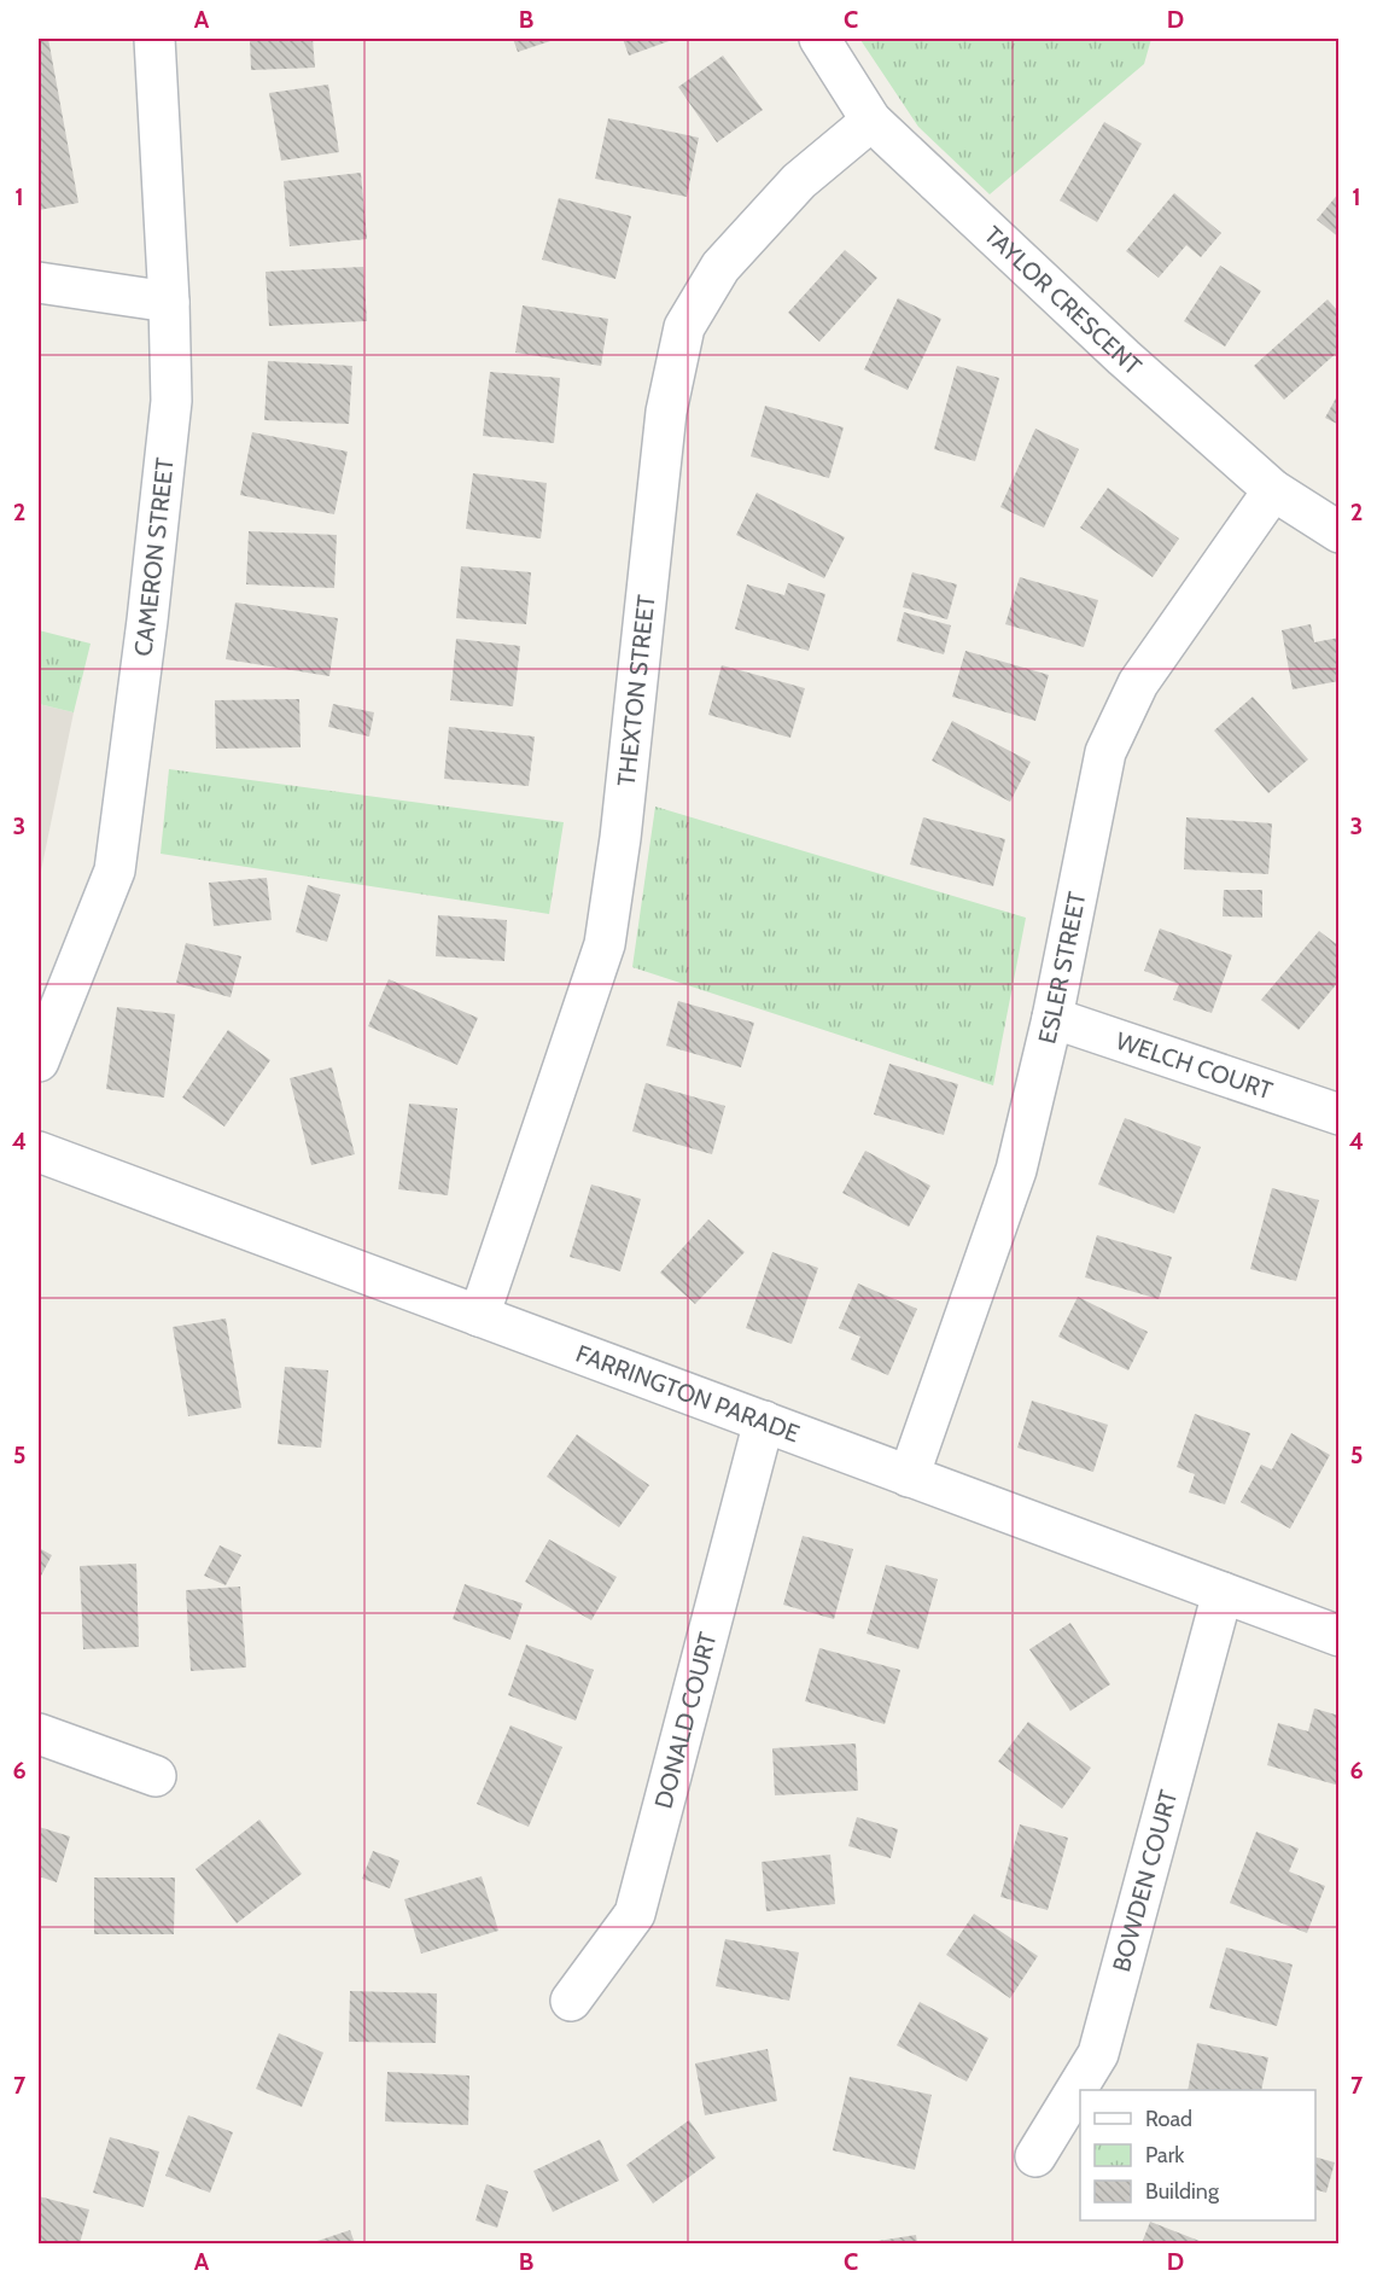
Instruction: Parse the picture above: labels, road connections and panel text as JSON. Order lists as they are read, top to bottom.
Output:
{
  "streets": {
    "street": [
      "TAYLOR CRESCENT",
      "CAMERON STREET",
      "THEXTON STREET",
      "ESLER STREET",
      "WELCH COURT",
      "FARRINGTON PARADE",
      "DONALD COURT",
      "BOWDEN COURT"
    ]
  },
  "crossings": [
    ["TAYLOR CRESCENT", "THEXTON STREET"],
    ["TAYLOR CRESCENT", "ESLER STREET"],
    ["THEXTON STREET", "FARRINGTON PARADE"],
    ["ESLER STREET", "WELCH COURT"],
    ["ESLER STREET", "FARRINGTON PARADE"],
    ["FARRINGTON PARADE", "DONALD COURT"],
    ["FARRINGTON PARADE", "BOWDEN COURT"]
  ],
  "legend": ["Road", "Park", "Building"],
  "grid": {
    "columns": [
      "A",
      "B",
      "C",
      "D"
    ],
    "rows": [
      "1",
      "2",
      "3",
      "4",
      "5",
      "6",
      "7"
    ]
  }
}
